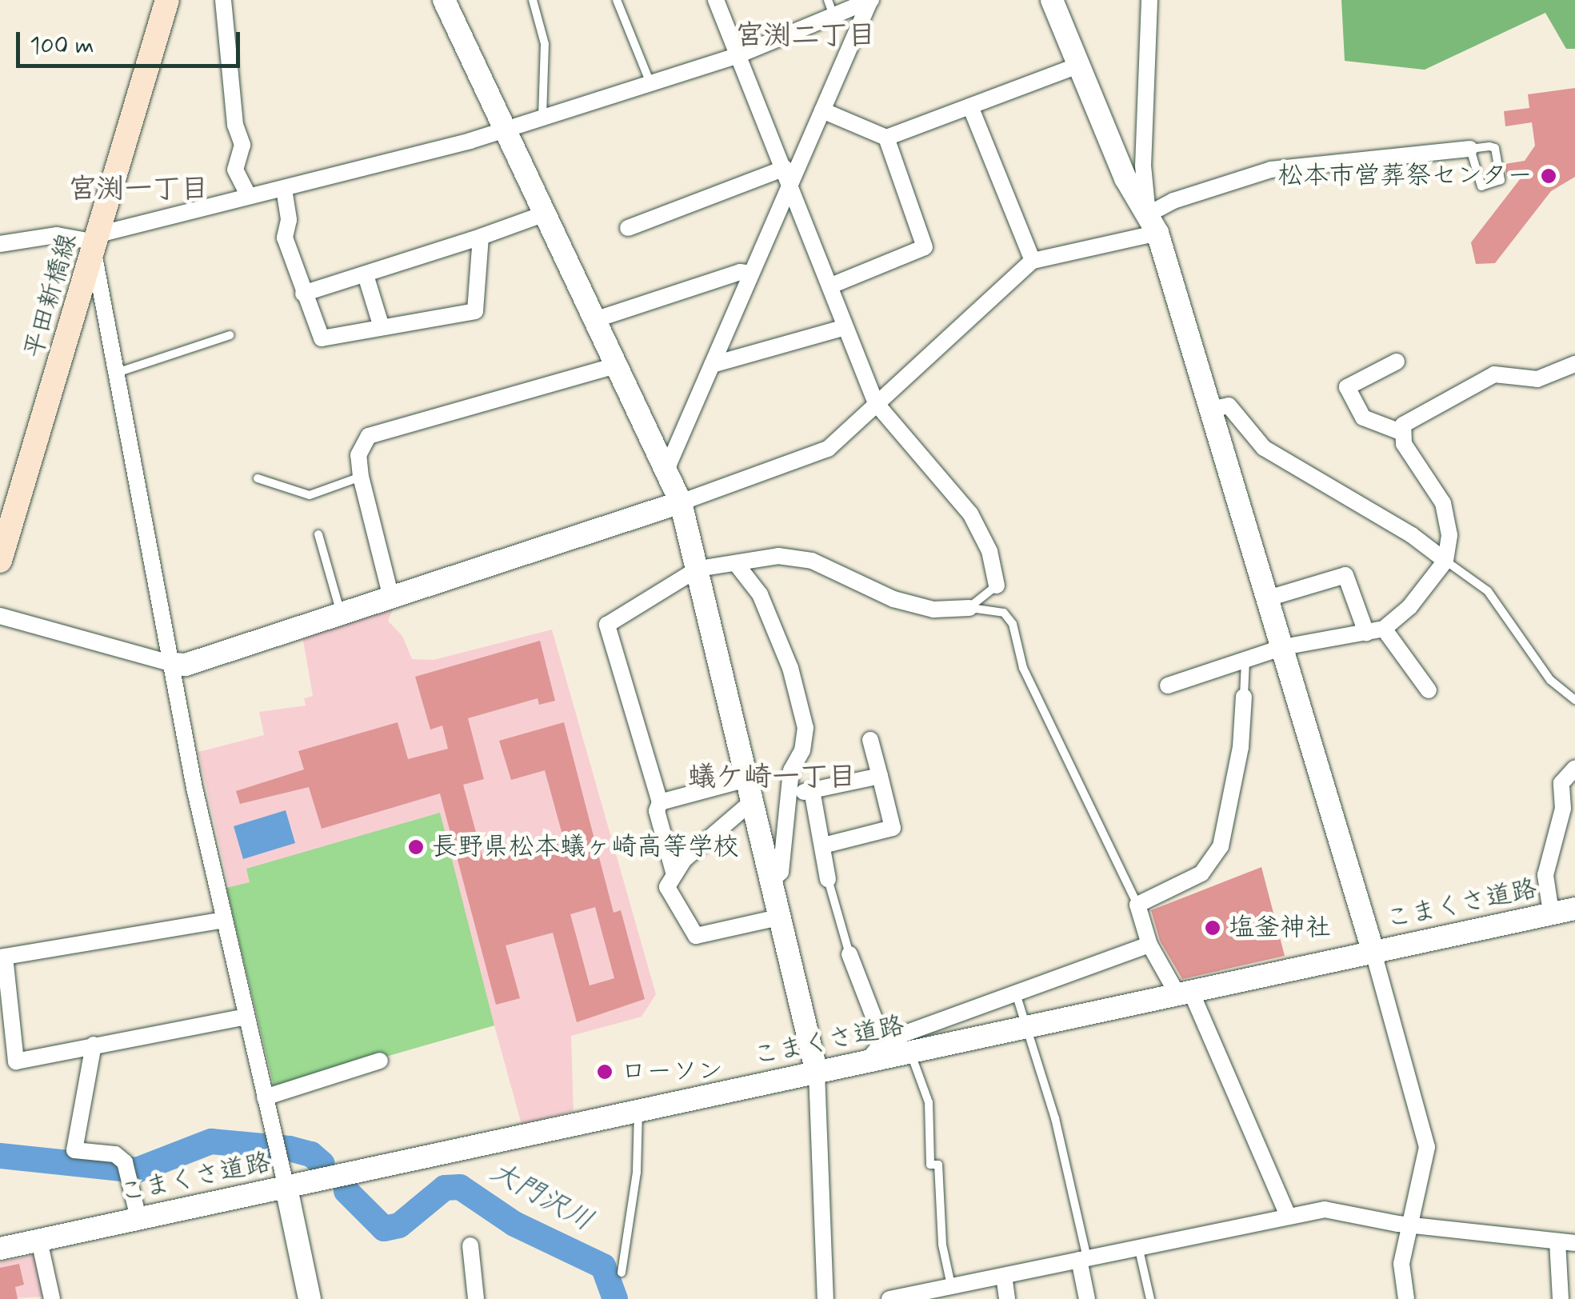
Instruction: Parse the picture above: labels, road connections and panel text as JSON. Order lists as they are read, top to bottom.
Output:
{
  "streets": {
    "main road": ["平田新橋線"],
    "street": ["こまくさ道路"]
  },
  "districts": ["宮渕二丁目", "宮渕一丁目", "蟻ケ崎一丁目"],
  "water": ["大門沢川"],
  "places": [
    "松本市営葬祭センター",
    "長野県松本蟻ヶ崎高等学校",
    "塩釜神社",
    "ローソン"
  ],
  "scale_bar": "100 m"
}
